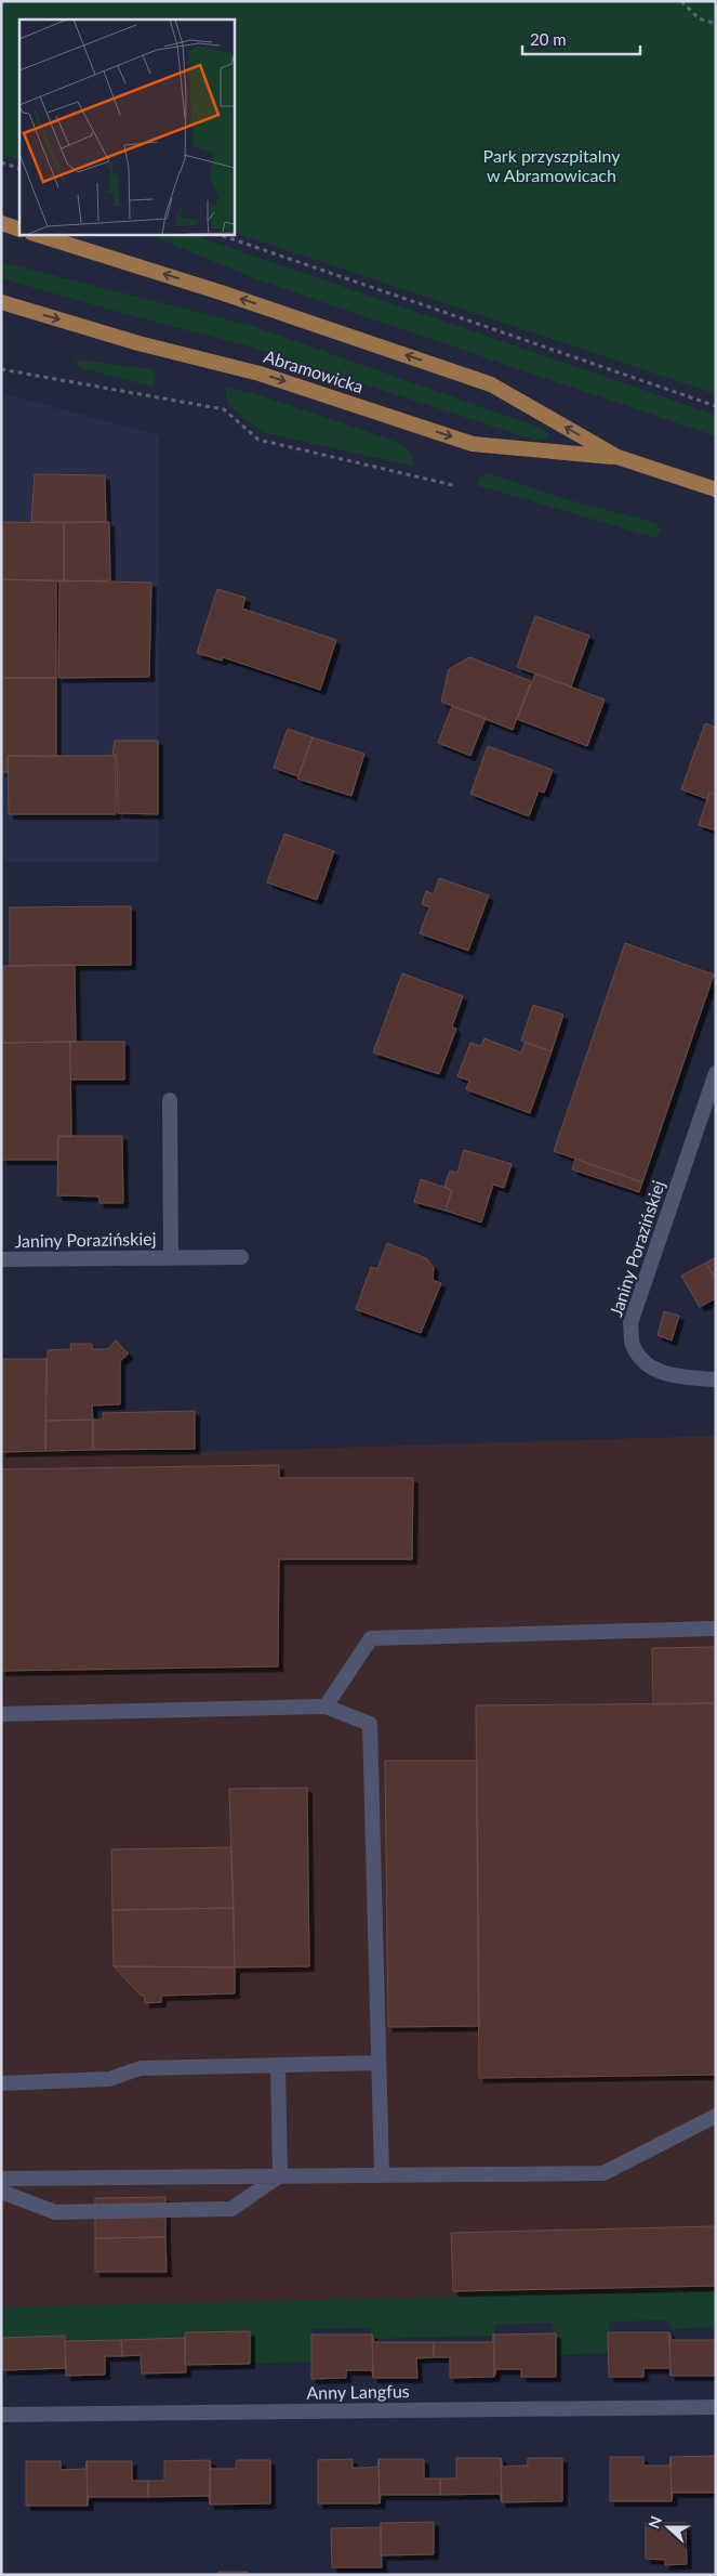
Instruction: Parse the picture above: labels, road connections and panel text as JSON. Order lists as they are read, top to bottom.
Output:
{
  "streets": {
    "main road": ["Abramowicka"],
    "street": ["Janiny Porazińskiej", "Anny Langfus"]
  },
  "parks": ["Park przyszpitalny w Abramowicach"],
  "scale_bar": "20 m",
  "north": "left"
}
